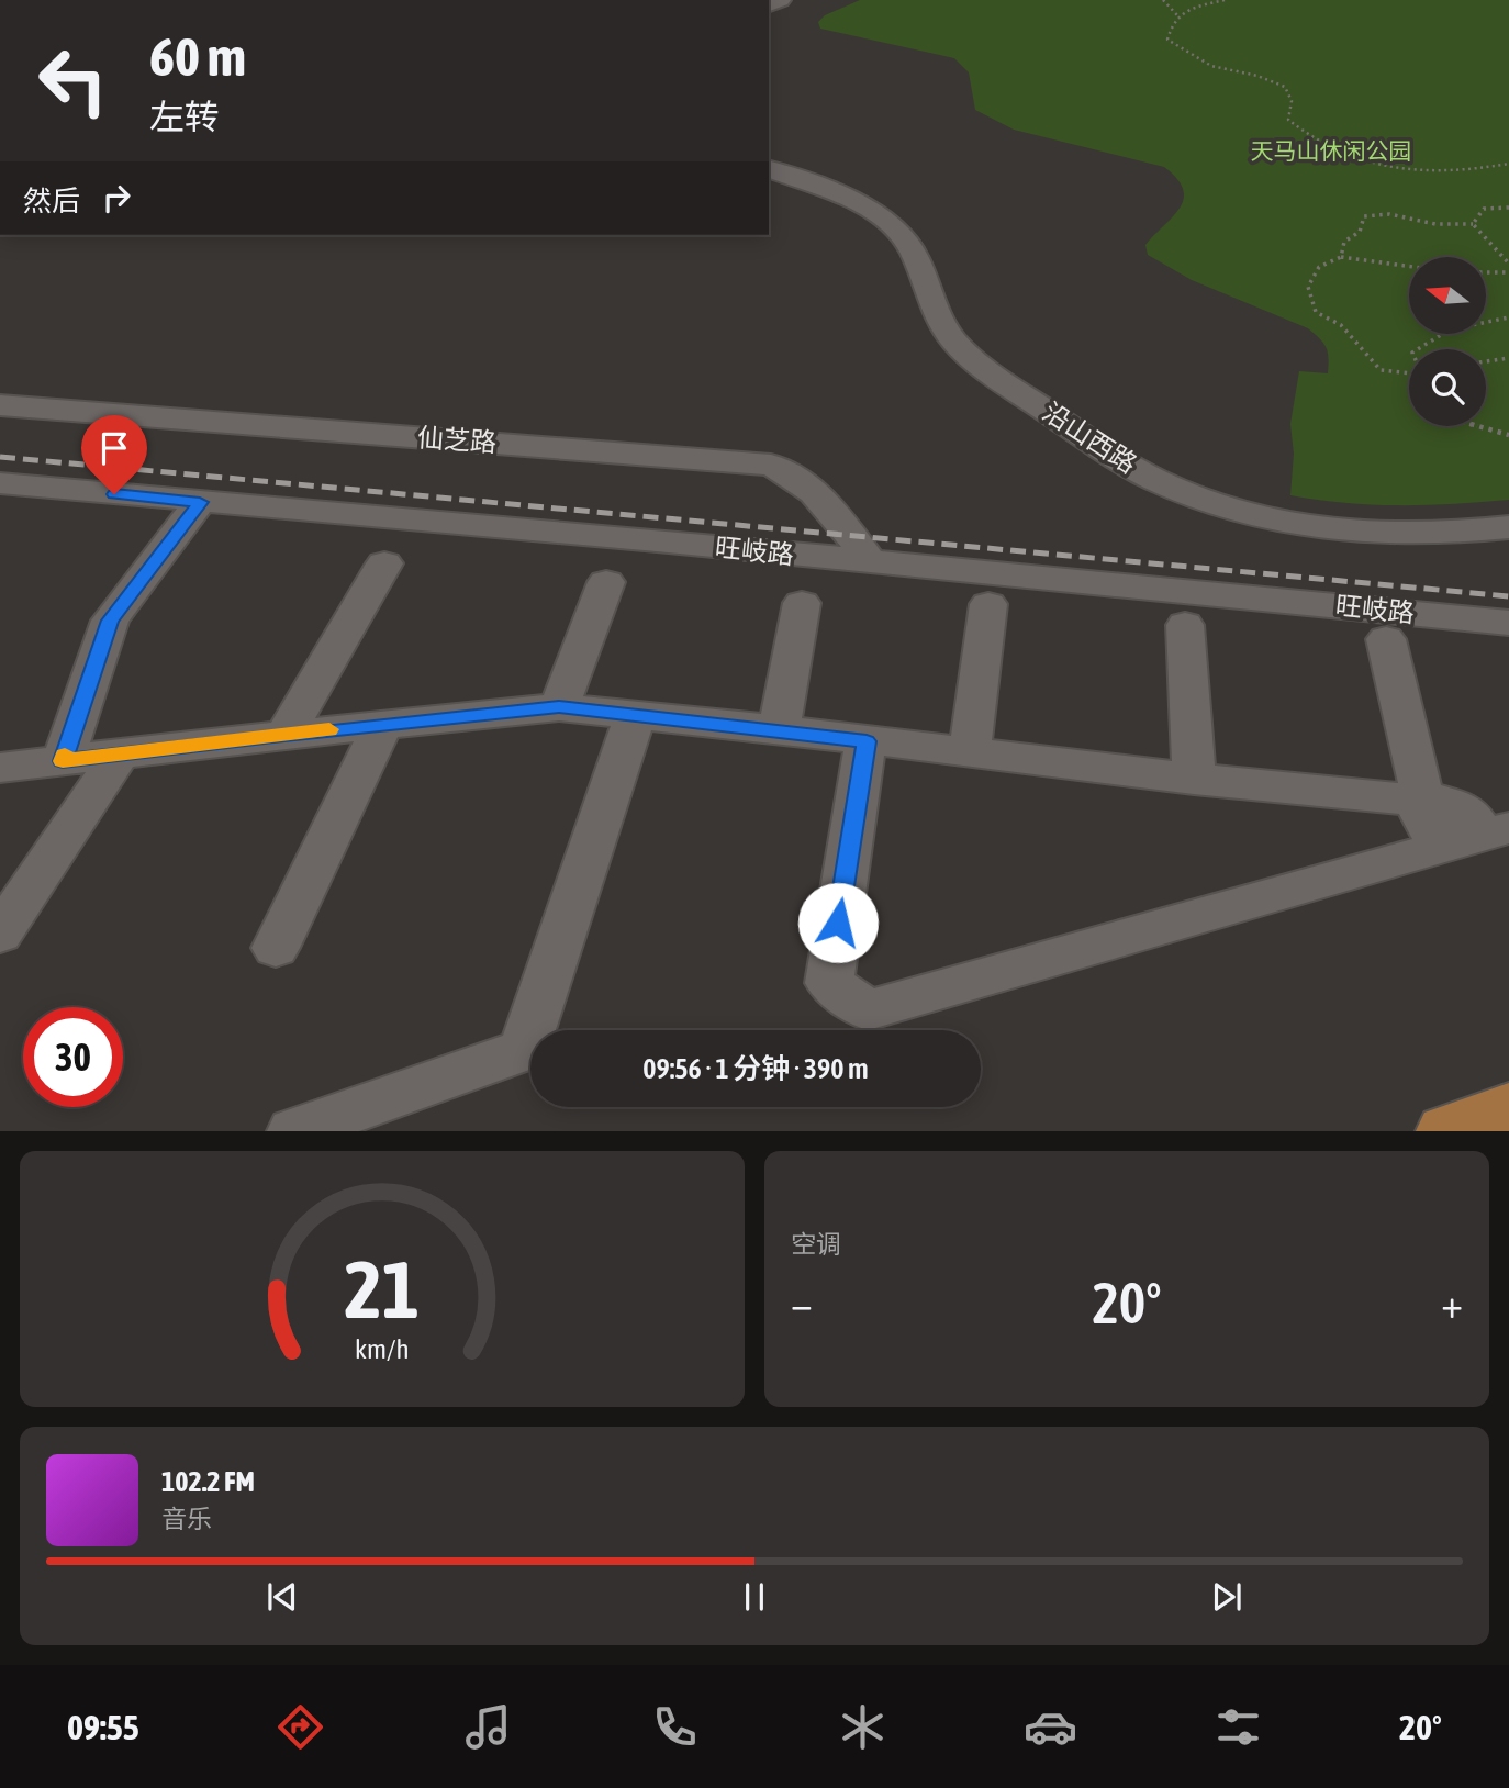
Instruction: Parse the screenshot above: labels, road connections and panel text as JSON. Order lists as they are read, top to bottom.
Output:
{
  "streets": {
    "street": ["沿山西路", "仙芝路", "旺岐路"]
  },
  "crossings": [
    ["仙芝路", "旺岐路"]
  ],
  "parks": ["天马山休闲公园"],
  "north": "left",
  "page": {
    "turn": ["60 m", "左转"],
    "then": "然后",
    "limit": "30",
    "trip": "09:56 · 1 分钟 · 390 m",
    "tile": "空调",
    "heat": ["−", "20°", "+"],
    "song": ["102.2 FM", "音乐"],
    "tabs": ["09:55", "20°"],
    "gauge": ["21", "km/h"]
  }
}
